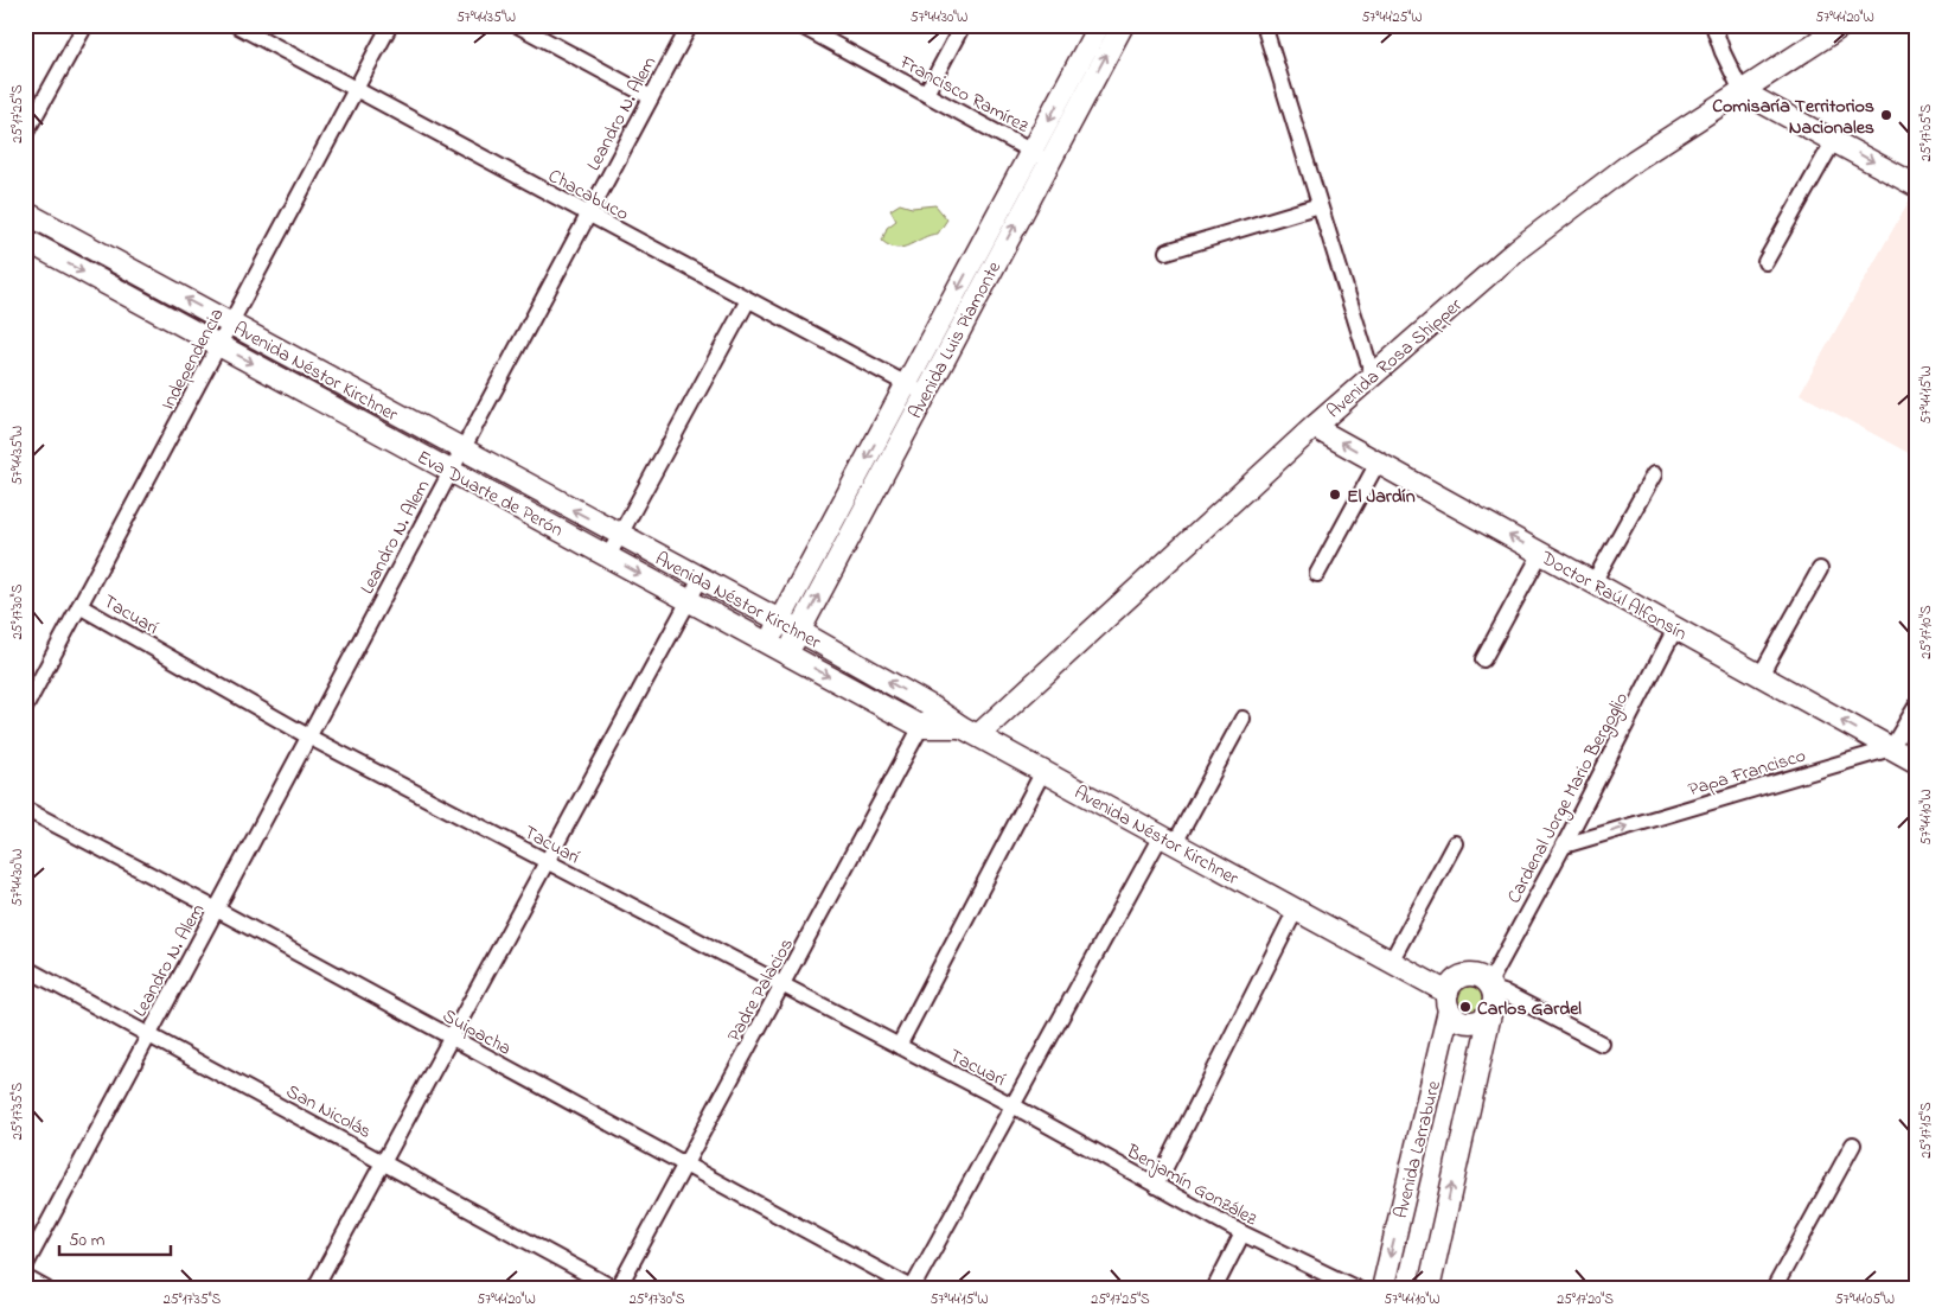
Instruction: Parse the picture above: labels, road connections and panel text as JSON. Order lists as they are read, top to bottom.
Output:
{
  "streets": {
    "street": [
      "Francisco Ramírez",
      "Leandro N. Alem",
      "Chacabuco",
      "Avenida Luis Piamonte",
      "Avenida Rosa Shipper",
      "Independencia",
      "Avenida Néstor Kirchner",
      "Eva Duarte de Perón",
      "Doctor Raúl Alfonsín",
      "Tacuarí",
      "Papa Francisco",
      "Cardenal Jorge Mario Bergoglio",
      "Padre Palacios",
      "Suipacha",
      "San Nicolás",
      "Avenida Larrabure",
      "Benjamín González"
    ]
  },
  "crossings": [
    ["Francisco Ramírez", "Avenida Luis Piamonte"],
    ["Leandro N. Alem", "Chacabuco"],
    ["Leandro N. Alem", "Avenida Néstor Kirchner"],
    ["Leandro N. Alem", "Eva Duarte de Perón"],
    ["Leandro N. Alem", "Tacuarí"],
    ["Leandro N. Alem", "Suipacha"],
    ["Leandro N. Alem", "San Nicolás"],
    ["Chacabuco", "Avenida Luis Piamonte"],
    ["Chacabuco", "Independencia"],
    ["Avenida Luis Piamonte", "Avenida Néstor Kirchner"],
    ["Avenida Luis Piamonte", "Eva Duarte de Perón"],
    ["Avenida Rosa Shipper", "Avenida Néstor Kirchner"],
    ["Avenida Rosa Shipper", "Doctor Raúl Alfonsín"],
    ["Independencia", "Avenida Néstor Kirchner"],
    ["Independencia", "Eva Duarte de Perón"],
    ["Independencia", "Tacuarí"],
    ["Avenida Néstor Kirchner", "Cardenal Jorge Mario Bergoglio"],
    ["Avenida Néstor Kirchner", "Padre Palacios"],
    ["Avenida Néstor Kirchner", "Avenida Larrabure"],
    ["Eva Duarte de Perón", "Padre Palacios"],
    ["Doctor Raúl Alfonsín", "Papa Francisco"],
    ["Doctor Raúl Alfonsín", "Cardenal Jorge Mario Bergoglio"],
    ["Tacuarí", "Padre Palacios"],
    ["Tacuarí", "Benjamín González"],
    ["Papa Francisco", "Cardenal Jorge Mario Bergoglio"],
    ["Cardenal Jorge Mario Bergoglio", "Avenida Larrabure"],
    ["Padre Palacios", "Suipacha"],
    ["Padre Palacios", "San Nicolás"]
  ],
  "one_way": ["Eva Duarte de Perón", "Doctor Raúl Alfonsín", "Papa Francisco"],
  "places": ["Comisaría Territorios Nacionales", "El Jardín", "Carlos Gardel"],
  "scale_bar": "50 m",
  "coordinates": [
    "57°44'35\"W",
    "57°44'30\"W",
    "57°44'25\"W",
    "57°44'20\"W",
    "25°17'25\"S",
    "25°17'05\"S",
    "57°44'15\"W",
    "25°17'30\"S",
    "25°17'10\"S",
    "57°44'10\"W",
    "25°17'35\"S",
    "25°17'15\"S",
    "25°17'20\"S",
    "57°44'05\"W"
  ]
}
